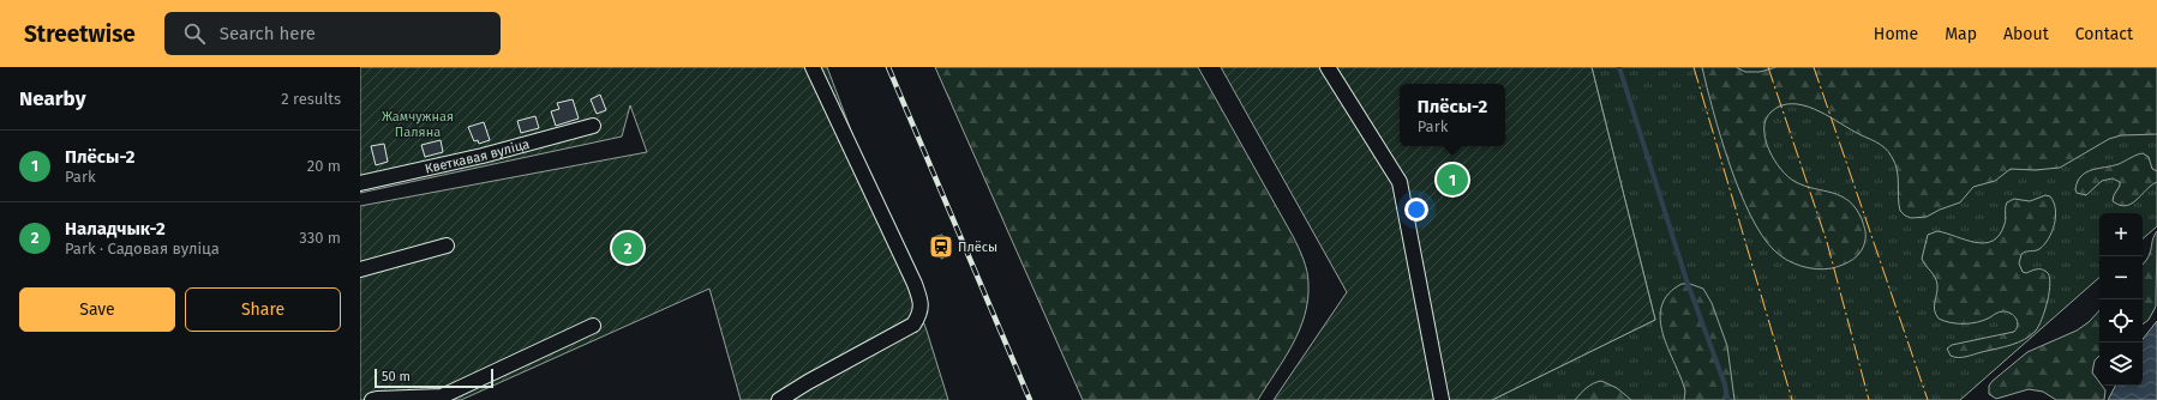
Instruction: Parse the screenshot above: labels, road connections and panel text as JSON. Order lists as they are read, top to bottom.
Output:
{
  "streets": {
    "street": ["Кветкавая вуліца"]
  },
  "parks": ["Жамчужная Паляна"],
  "places": {
    "station": ["Плёсы"]
  },
  "scale_bar": "50 m",
  "page": {
    "header": "Streetwise",
    "search": "Search here",
    "nav": [
      "Home",
      "Map",
      "About",
      "Contact"
    ],
    "heading": ["Nearby", "2 results"],
    "popup": ["Плёсы-2", "Park"],
    "list": [
      {
        "mark": "1",
        "name": "Плёсы-2",
        "note": "Park",
        "value": "20 m"
      },
      {
        "mark": "2",
        "name": "Наладчык-2",
        "note": "Park · Садовая вуліца",
        "value": "330 m"
      }
    ],
    "pins": ["1", "2"],
    "map_buttons": ["+", "−"],
    "buttons": ["Save", "Share"],
    "scale": "50 m"
  }
}
